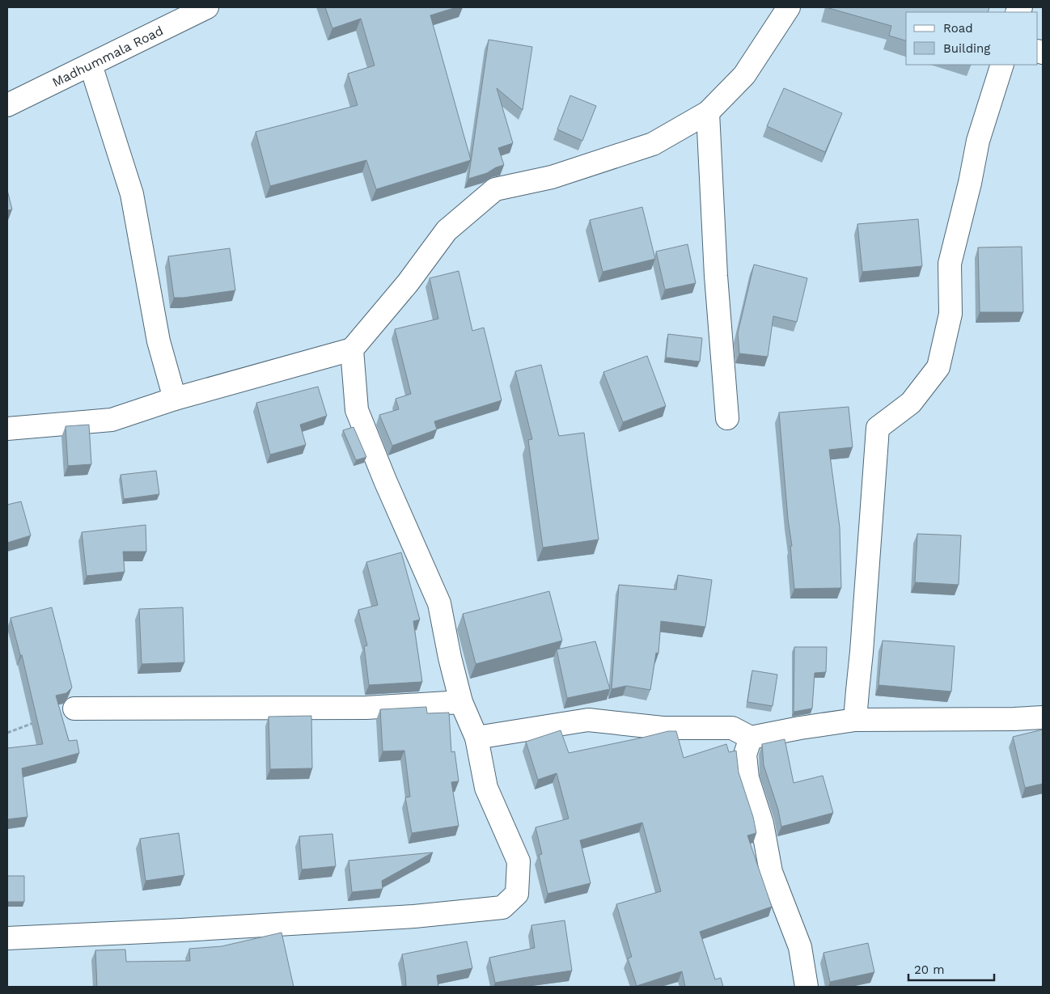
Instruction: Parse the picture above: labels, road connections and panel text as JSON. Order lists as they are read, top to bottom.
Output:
{
  "streets": {
    "street": ["Madhummala Road"]
  },
  "legend": ["Road", "Building"],
  "scale_bar": "20 m"
}
